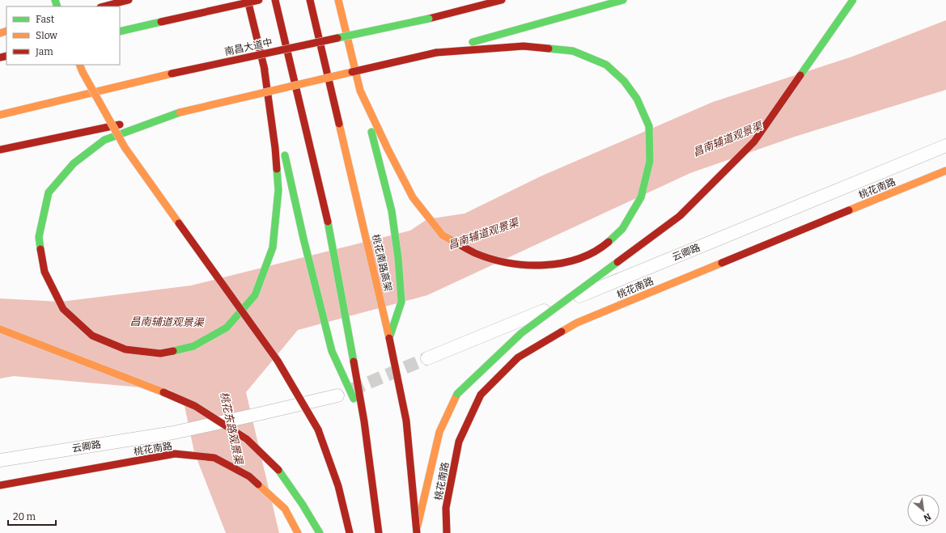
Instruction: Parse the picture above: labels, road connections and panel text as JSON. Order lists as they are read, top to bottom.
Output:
{
  "streets": {
    "main road": ["南昌大道中", "桃花南路", "桃花南路高架"],
    "street": ["云卿路"]
  },
  "water": ["昌南辅道观景渠", "桃花东路观景渠"],
  "legend": ["Fast", "Slow", "Jam"],
  "scale_bar": "20 m",
  "north": "bottom right"
}
